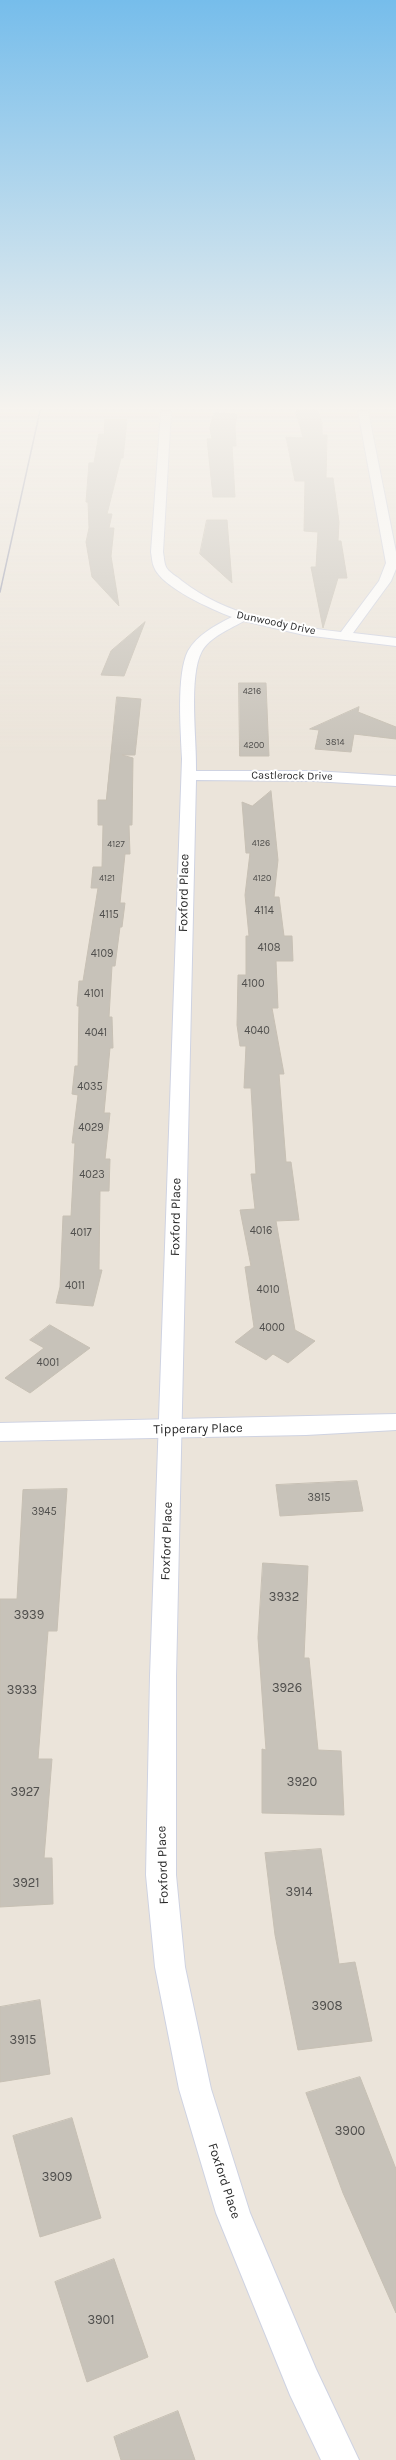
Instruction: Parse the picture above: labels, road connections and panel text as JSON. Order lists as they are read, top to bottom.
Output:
{
  "streets": {
    "street": [
      "Dunwoody Drive",
      "Castlerock Drive",
      "Foxford Place",
      "Tipperary Place"
    ]
  },
  "crossings": [
    ["Dunwoody Drive", "Foxford Place"],
    ["Castlerock Drive", "Foxford Place"],
    ["Foxford Place", "Tipperary Place"]
  ],
  "house_numbers": [
    "4216",
    "3814",
    "4200",
    "4126",
    "4127",
    "4121",
    "4120",
    "4114",
    "4115",
    "4108",
    "4109",
    "4100",
    "4101",
    "4040",
    "4041",
    "4035",
    "4029",
    "4023",
    "4016",
    "4017",
    "4011",
    "4010",
    "4000",
    "4001",
    "3815",
    "3945",
    "3932",
    "3939",
    "3926",
    "3933",
    "3920",
    "3927",
    "3921",
    "3914",
    "3908",
    "3915",
    "3900",
    "3909",
    "3901"
  ]
}
